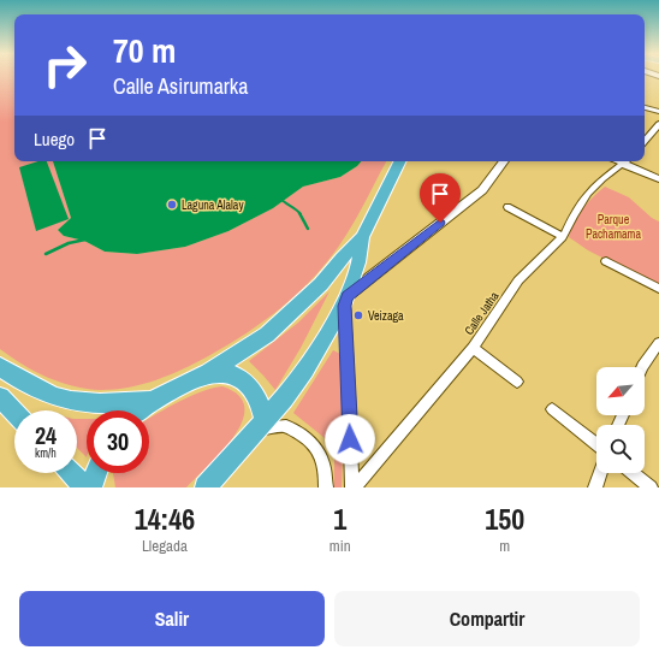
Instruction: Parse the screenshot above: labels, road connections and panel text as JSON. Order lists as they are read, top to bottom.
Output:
{
  "streets": {
    "street": ["Calle Jatha"]
  },
  "parks": ["Parque Pachamama"],
  "places": ["Laguna Alalay", "Veizaga"],
  "north": "bottom left",
  "page": {
    "turn": ["70 m", "Calle Asirumarka"],
    "then": "Luego",
    "speed": "24 km/h",
    "limit": "30",
    "eta": [
      "14:46",
      "Llegada",
      "1",
      "min",
      "150",
      "m"
    ],
    "buttons": ["Salir", "Compartir"]
  }
}
